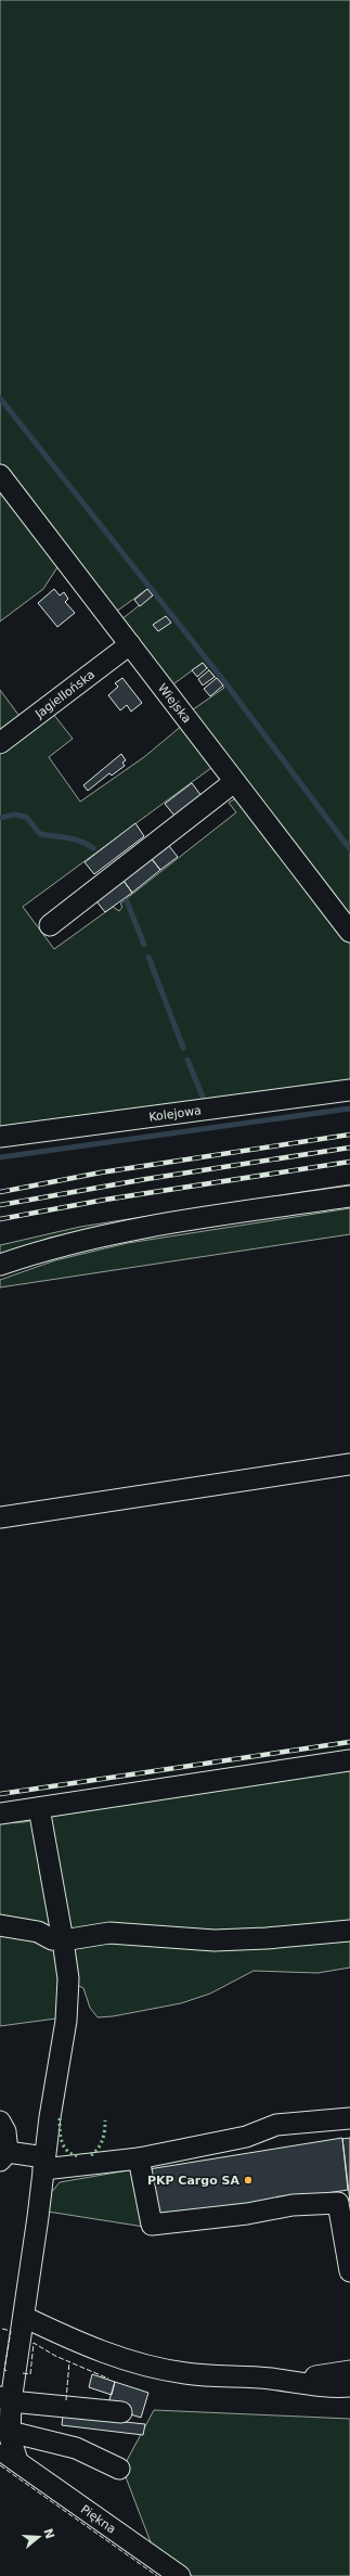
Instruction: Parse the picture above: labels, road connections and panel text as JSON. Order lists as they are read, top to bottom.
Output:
{
  "streets": {
    "street": [
      "Jagiellońska",
      "Wiejska",
      "Kolejowa",
      "Piękna"
    ]
  },
  "crossings": [
    ["Jagiellońska", "Wiejska"]
  ],
  "places": ["PKP Cargo SA"],
  "north": "right"
}
